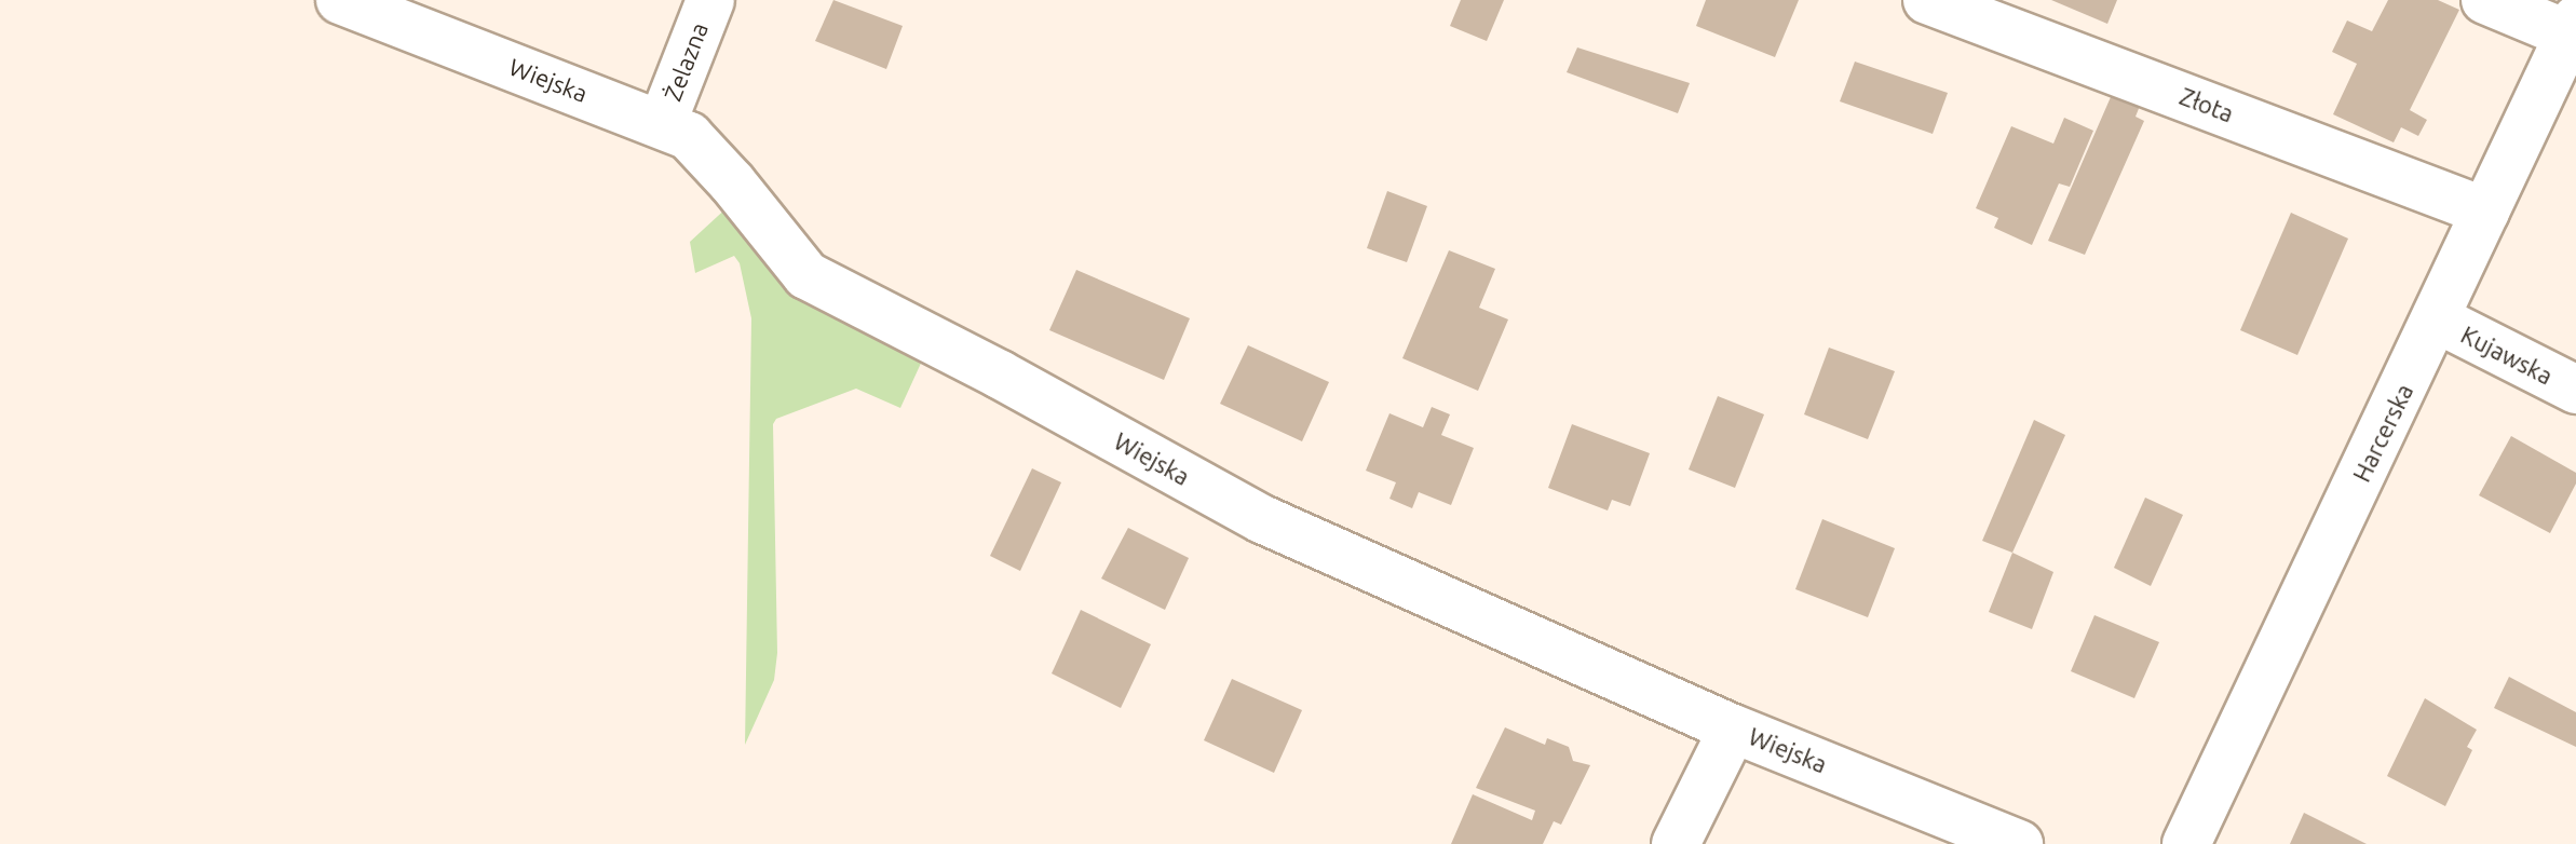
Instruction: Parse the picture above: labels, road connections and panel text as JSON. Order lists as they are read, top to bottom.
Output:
{
  "streets": {
    "street": [
      "Żelazna",
      "Wiejska",
      "Złota",
      "Kujawska",
      "Harcerska"
    ]
  },
  "crossings": [
    ["Żelazna", "Wiejska"],
    ["Złota", "Harcerska"],
    ["Kujawska", "Harcerska"]
  ]
}
